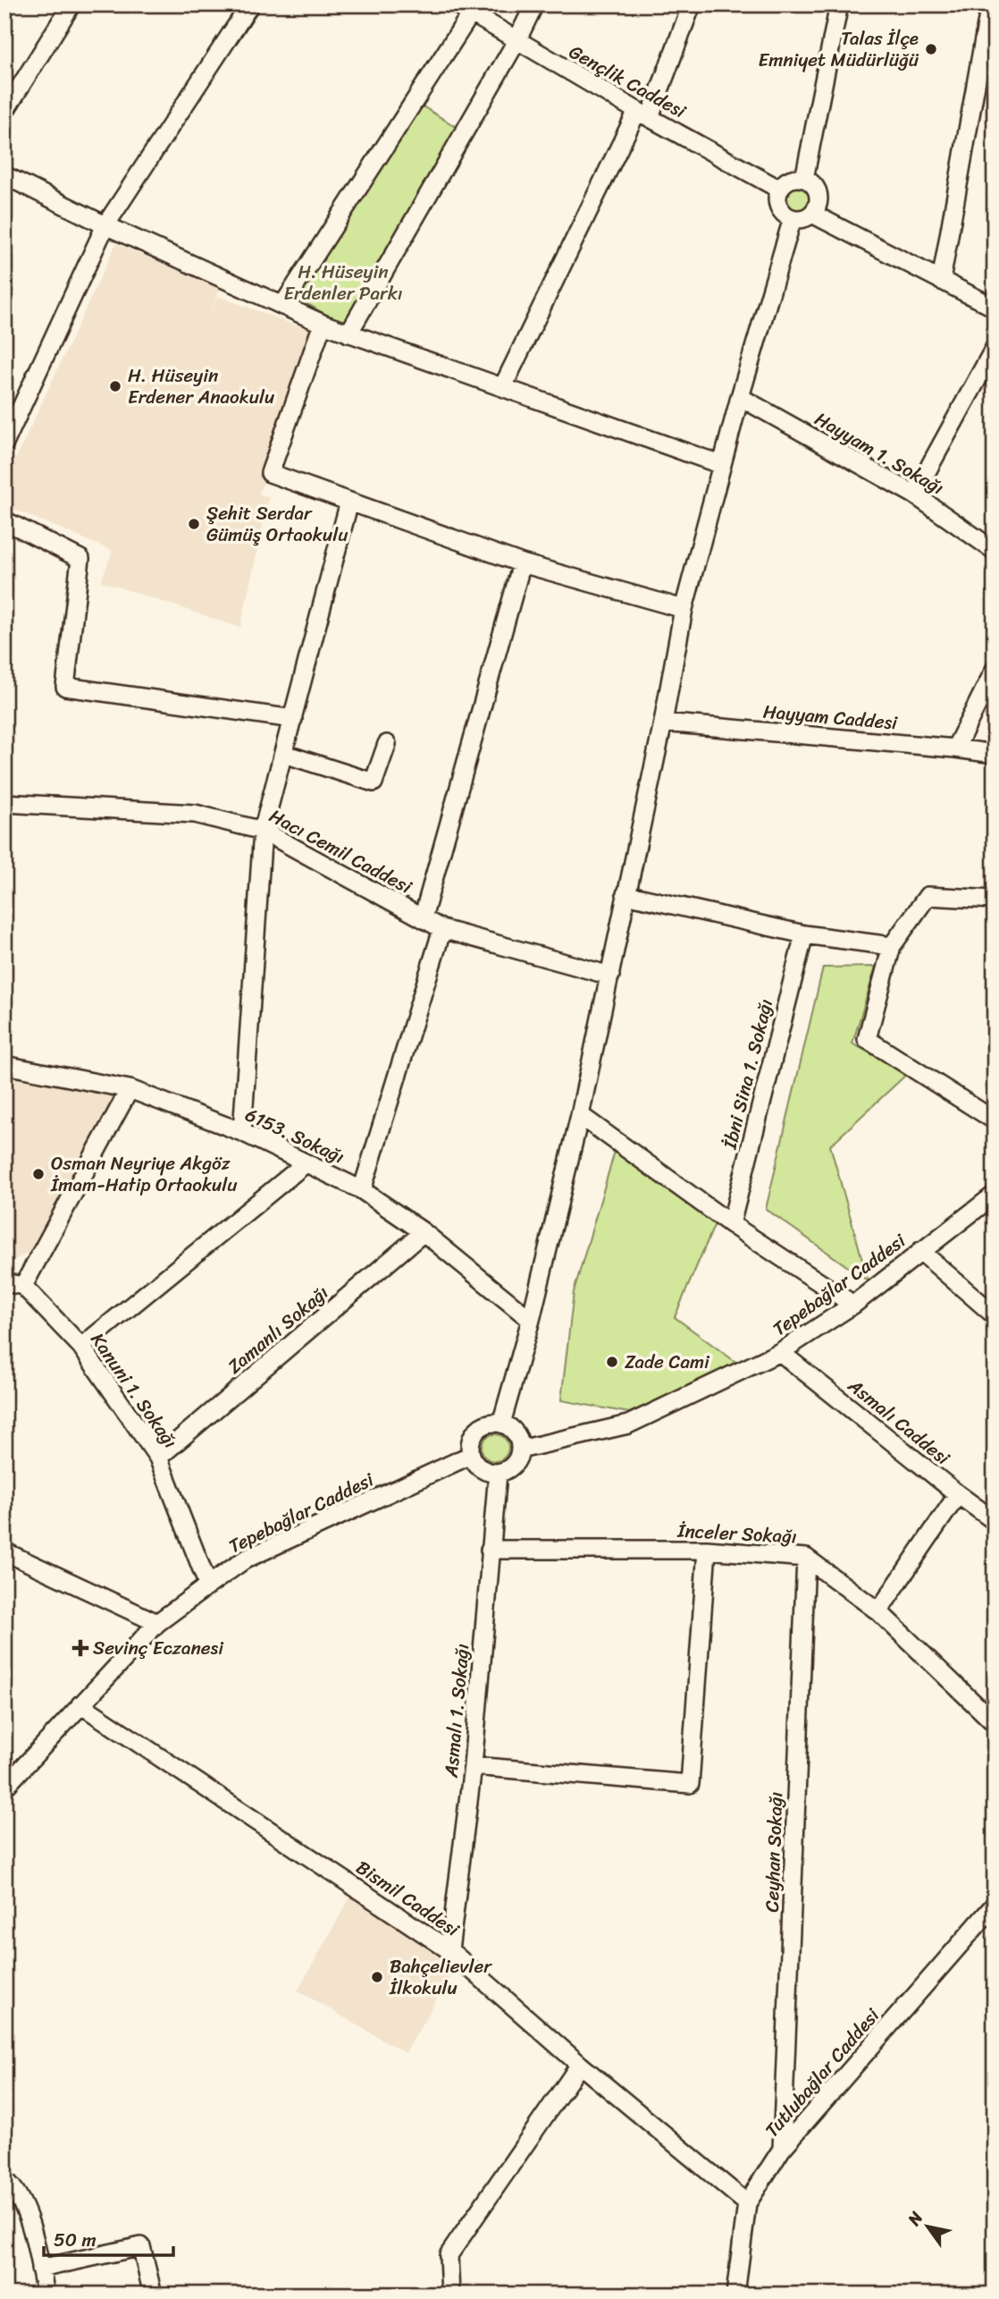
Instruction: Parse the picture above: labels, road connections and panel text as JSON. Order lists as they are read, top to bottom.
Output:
{
  "streets": {
    "street": [
      "Gençlik Caddesi",
      "Hayyam 1. Sokağı",
      "Hayyam Caddesi",
      "Hacı Cemil Caddesi",
      "İbni Sina 1. Sokağı",
      "6153. Sokağı",
      "Tepebağlar Caddesi",
      "Zamanlı Sokağı",
      "Kanuni 1. Sokağı",
      "Asmalı Caddesi",
      "İnceler Sokağı",
      "Asmalı 1. Sokağı",
      "Ceyhan Sokağı",
      "Bismil Caddesi",
      "Tutlubağlar Caddesi"
    ]
  },
  "crossings": [
    ["6153. Sokağı", "Zamanlı Sokağı"],
    ["Tepebağlar Caddesi", "Kanuni 1. Sokağı"],
    ["Tepebağlar Caddesi", "Asmalı Caddesi"],
    ["Tepebağlar Caddesi", "Asmalı 1. Sokağı"],
    ["Tepebağlar Caddesi", "Bismil Caddesi"],
    ["Zamanlı Sokağı", "Kanuni 1. Sokağı"],
    ["İnceler Sokağı", "Asmalı 1. Sokağı"],
    ["İnceler Sokağı", "Ceyhan Sokağı"],
    ["Asmalı 1. Sokağı", "Bismil Caddesi"],
    ["Ceyhan Sokağı", "Tutlubağlar Caddesi"],
    ["Bismil Caddesi", "Tutlubağlar Caddesi"]
  ],
  "parks": ["H. Hüseyin Erdenler Parkı"],
  "places": {
    "other": [
      "Talas İlçe Emniyet Müdürlüğü",
      "H. Hüseyin Erdener Anaokulu",
      "Şehit Serdar Gümüş Ortaokulu",
      "Osman Neyriye Akgöz İmam-Hatip Ortaokulu",
      "Zade Cami",
      "Bahçelievler İlkokulu"
    ],
    "health": ["Sevinç Eczanesi"]
  },
  "scale_bar": "50 m",
  "north": "top left"
}
